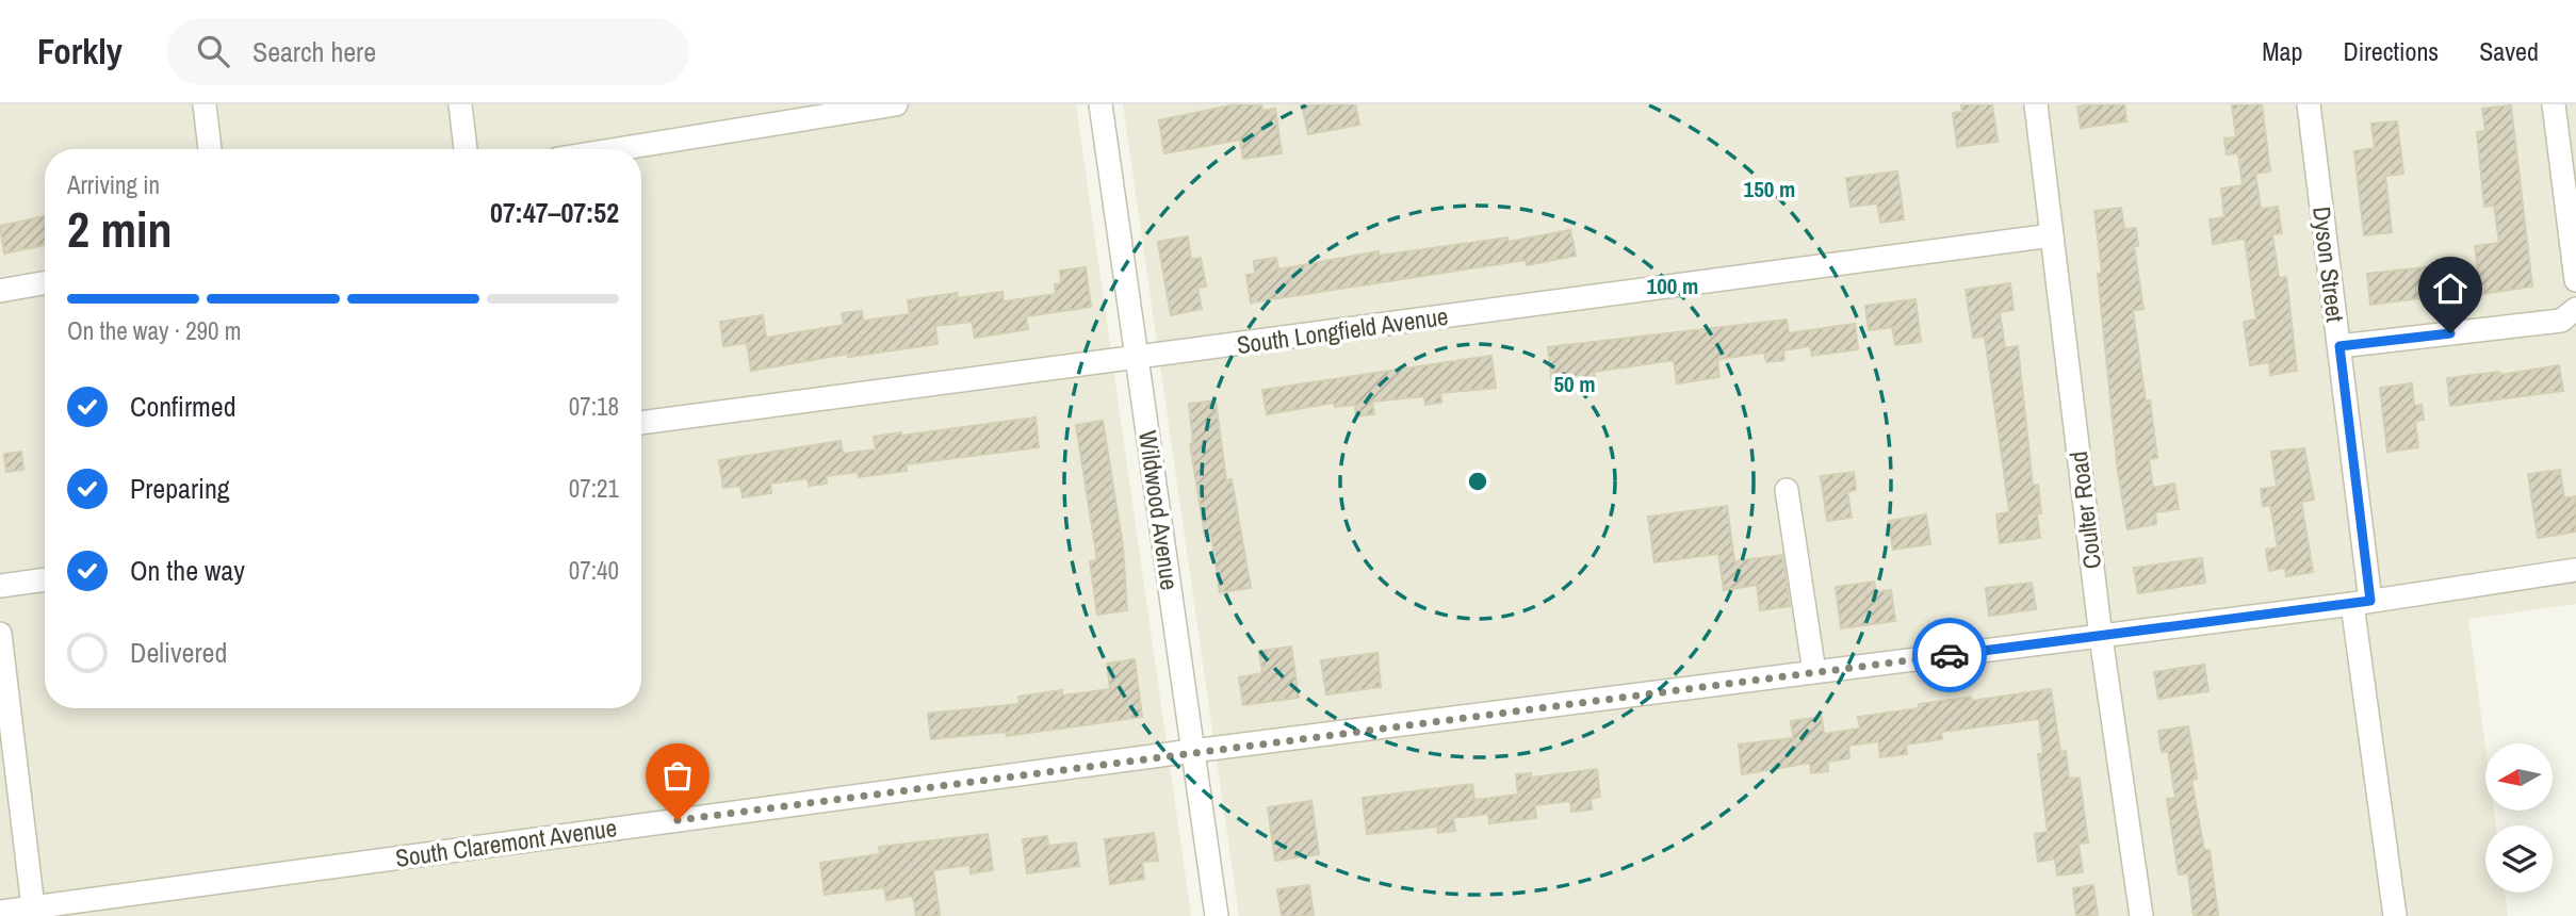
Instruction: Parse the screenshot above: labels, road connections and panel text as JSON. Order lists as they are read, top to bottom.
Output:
{
  "streets": {
    "street": [
      "Dyson Street",
      "South Longfield Avenue",
      "Wildwood Avenue",
      "Coulter Road",
      "South Claremont Avenue"
    ]
  },
  "crossings": [
    ["Dyson Street", "South Claremont Avenue"],
    ["South Longfield Avenue", "Wildwood Avenue"],
    ["South Longfield Avenue", "Coulter Road"],
    ["Wildwood Avenue", "South Claremont Avenue"],
    ["Coulter Road", "South Claremont Avenue"]
  ],
  "north": "left",
  "page": {
    "header": "Forkly",
    "search": "Search here",
    "nav": ["Map", "Directions", "Saved"],
    "heading": ["2 min", "Arriving in", "07:47–07:52"],
    "bar": "On the way · 290 m",
    "list": [
      ["Confirmed", "07:18"],
      ["Preparing", "07:21"],
      ["On the way", "07:40"],
      "Delivered"
    ]
  },
  "rings": ["150 m", "100 m", "50 m"]
}
